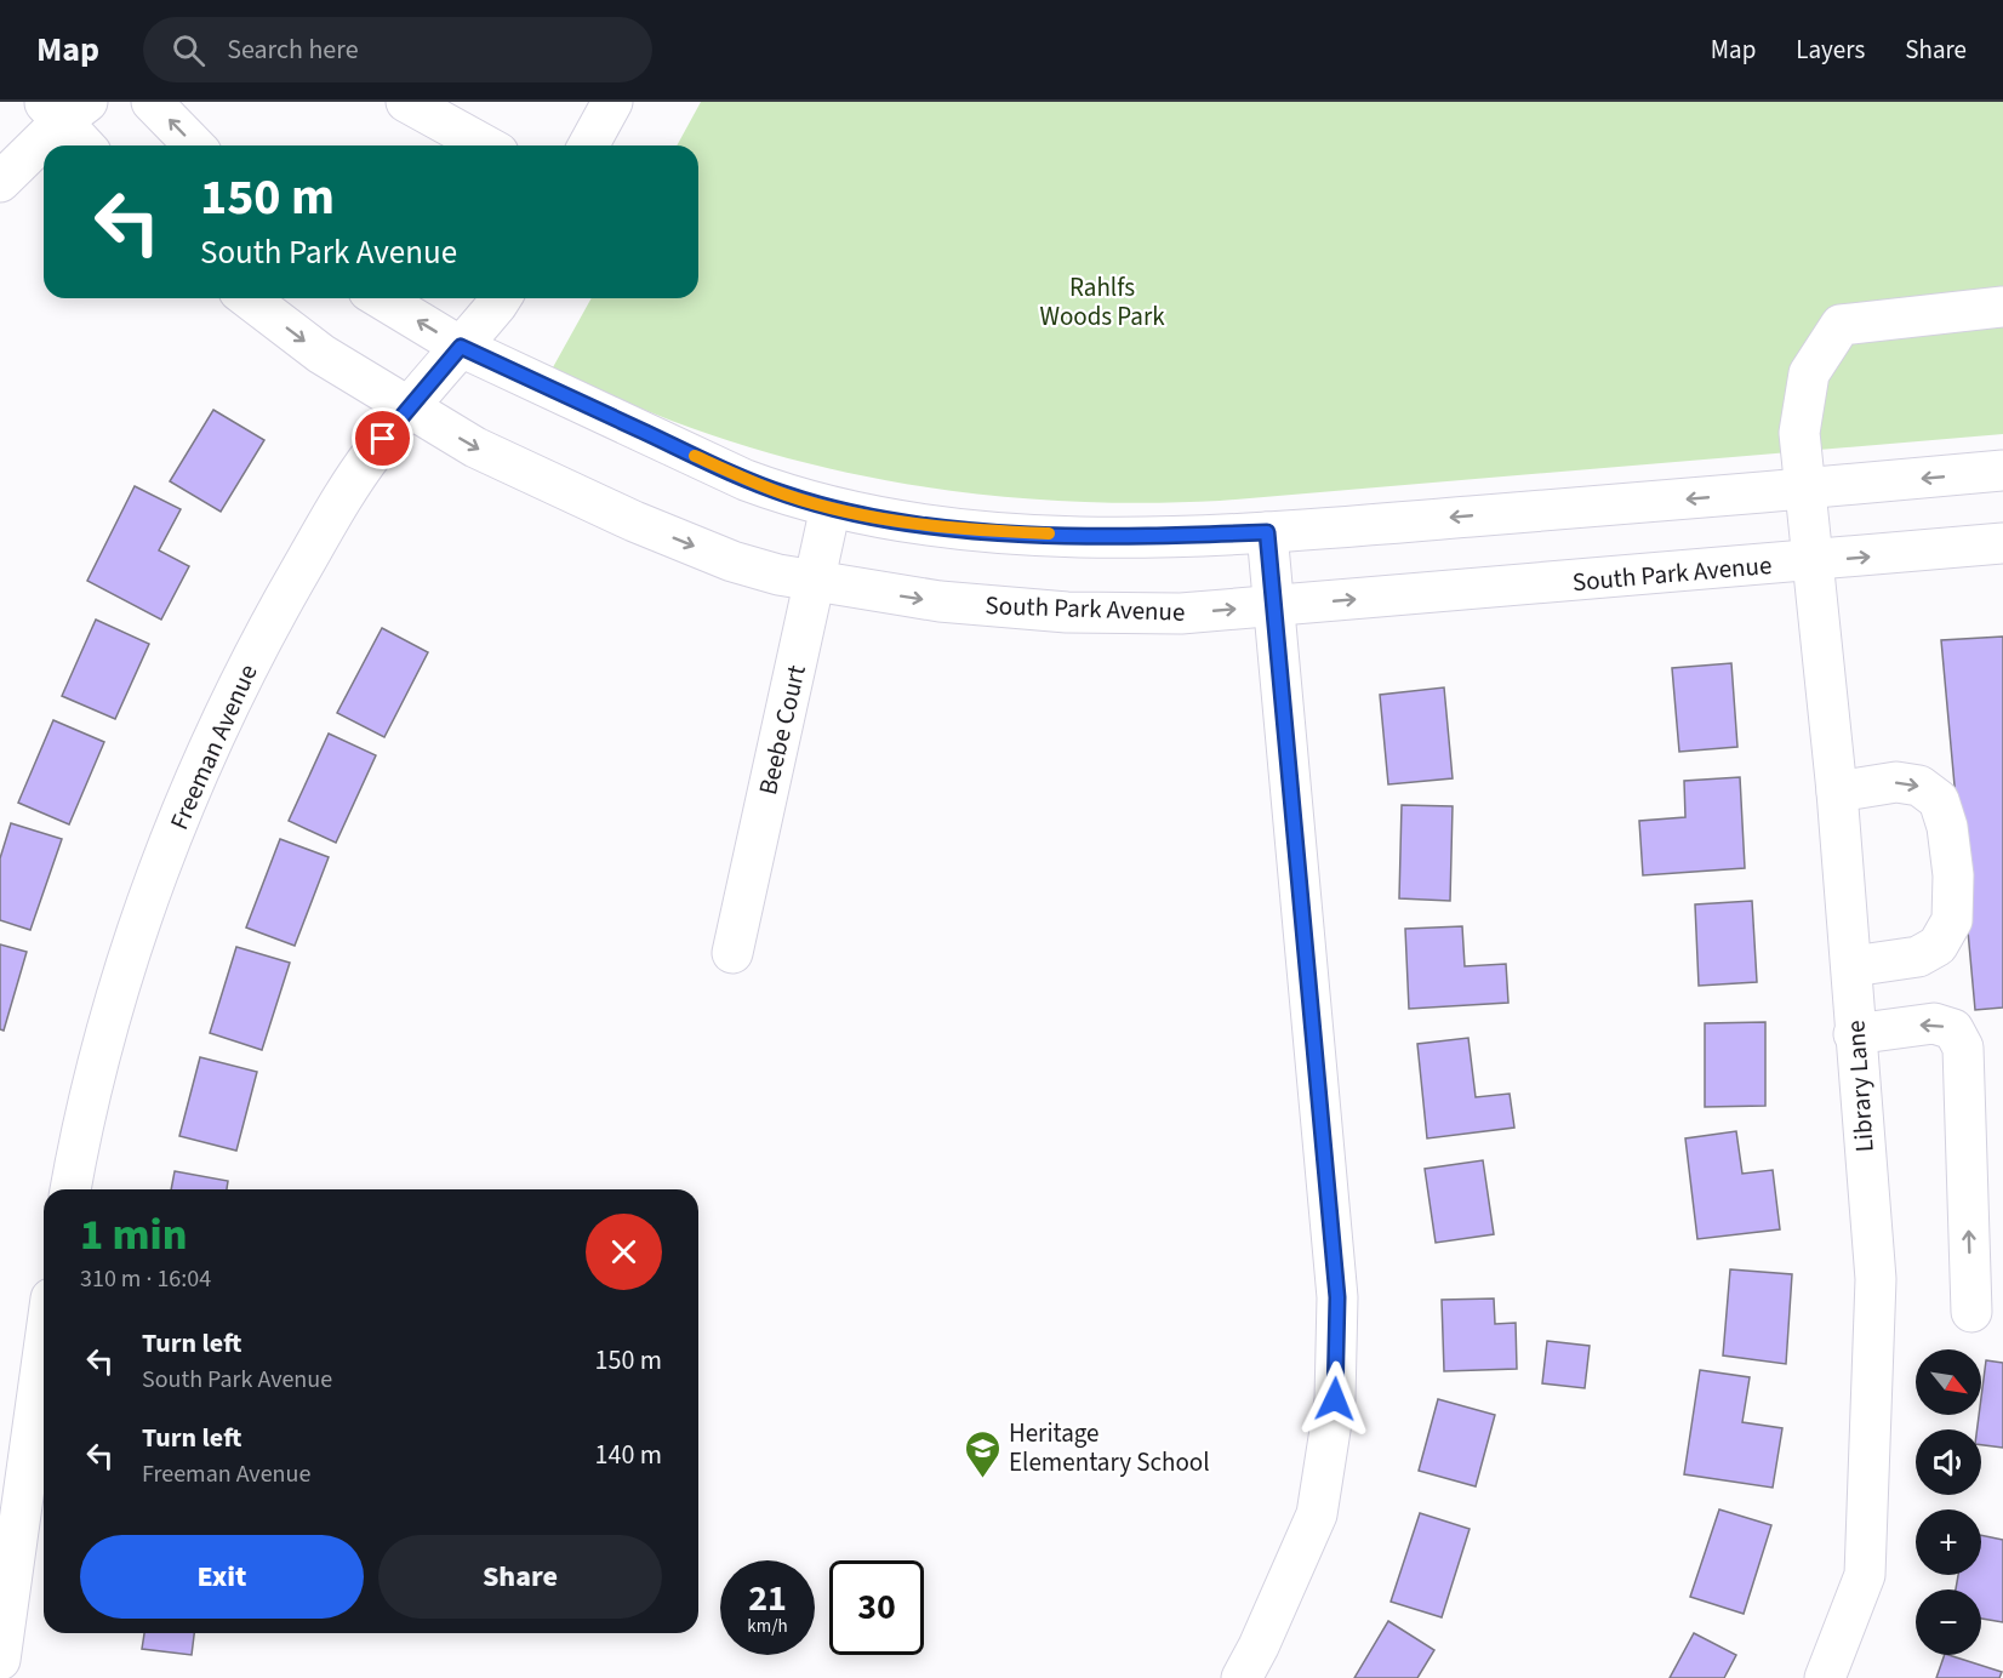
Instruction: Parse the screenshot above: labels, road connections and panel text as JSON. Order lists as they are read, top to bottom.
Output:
{
  "streets": {
    "street": [
      "South Park Avenue",
      "Beebe Court",
      "Freeman Avenue",
      "Library Lane"
    ]
  },
  "crossings": [
    ["South Park Avenue", "Beebe Court"],
    ["South Park Avenue", "Freeman Avenue"],
    ["South Park Avenue", "Library Lane"]
  ],
  "parks": ["Rahlfs Woods Park"],
  "places": {
    "school or university": ["Heritage Elementary School"]
  },
  "north": "bottom right",
  "page": {
    "header": "Map",
    "search": "Search here",
    "nav": ["Map", "Layers", "Share"],
    "turn": ["150 m", "South Park Avenue"],
    "heading": ["1 min", "310 m · 16:04"],
    "list": [
      {
        "name": "Turn left",
        "note": "South Park Avenue",
        "value": "150 m"
      },
      {
        "name": "Turn left",
        "note": "Freeman Avenue",
        "value": "140 m"
      }
    ],
    "map_buttons": ["+", "−"],
    "buttons": ["Exit", "Share"],
    "speed": "21 km/h",
    "limit": "30"
  }
}
